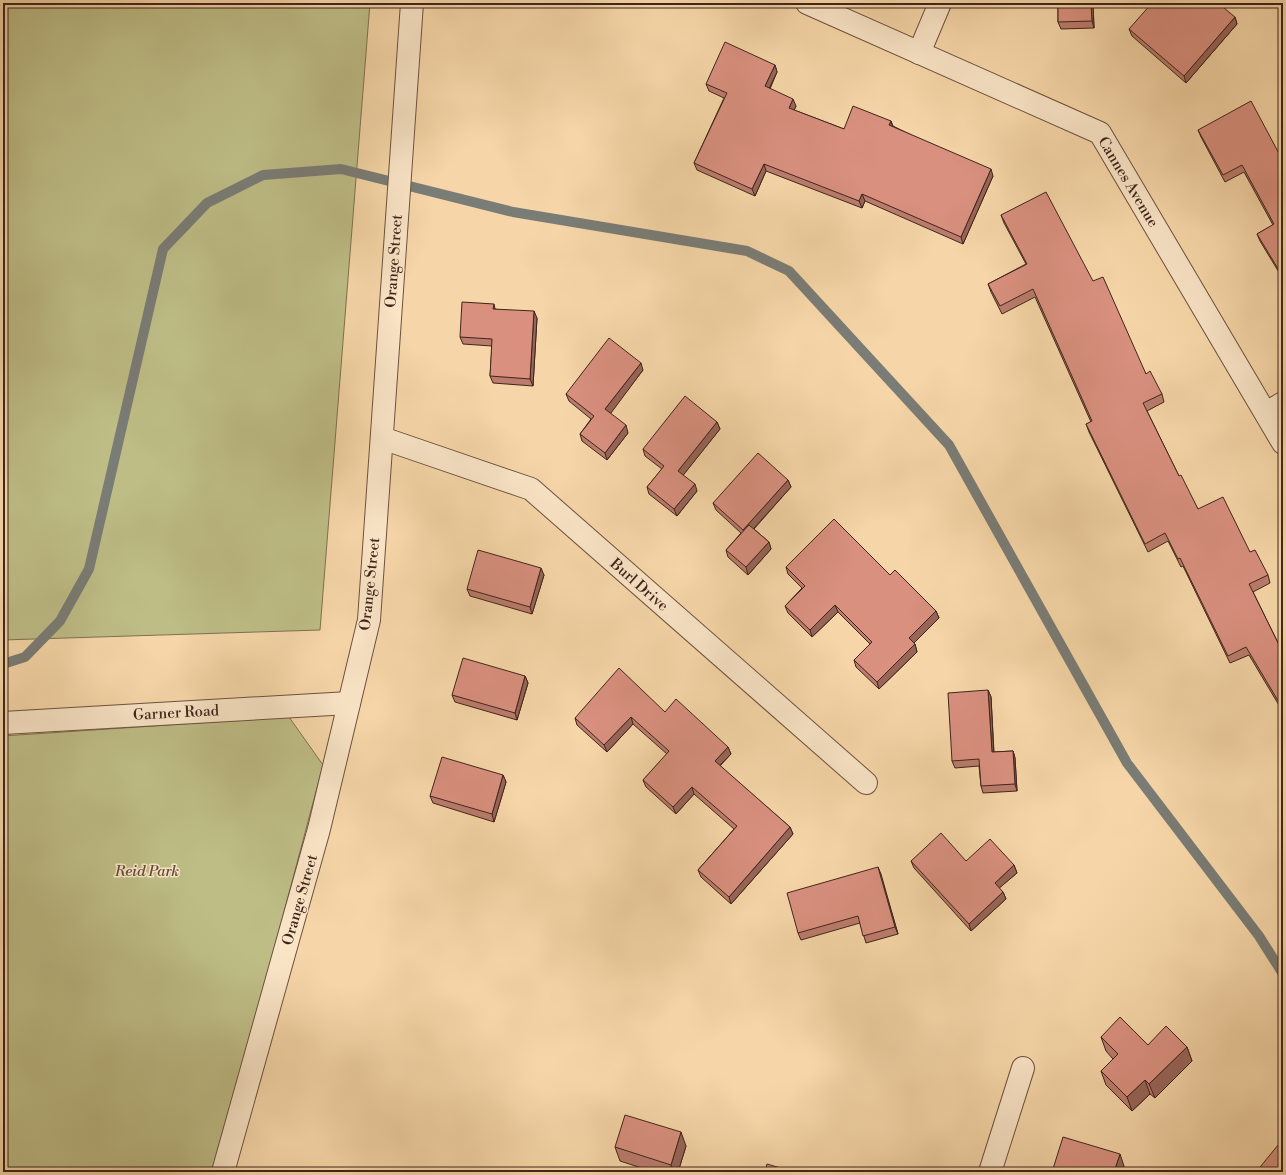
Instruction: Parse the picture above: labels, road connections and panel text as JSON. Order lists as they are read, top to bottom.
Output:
{
  "streets": {
    "street": [
      "Cannes Avenue",
      "Orange Street",
      "Burl Drive",
      "Garner Road"
    ]
  },
  "crossings": [
    ["Orange Street", "Burl Drive"],
    ["Orange Street", "Garner Road"]
  ],
  "parks": ["Reid Park"]
}
